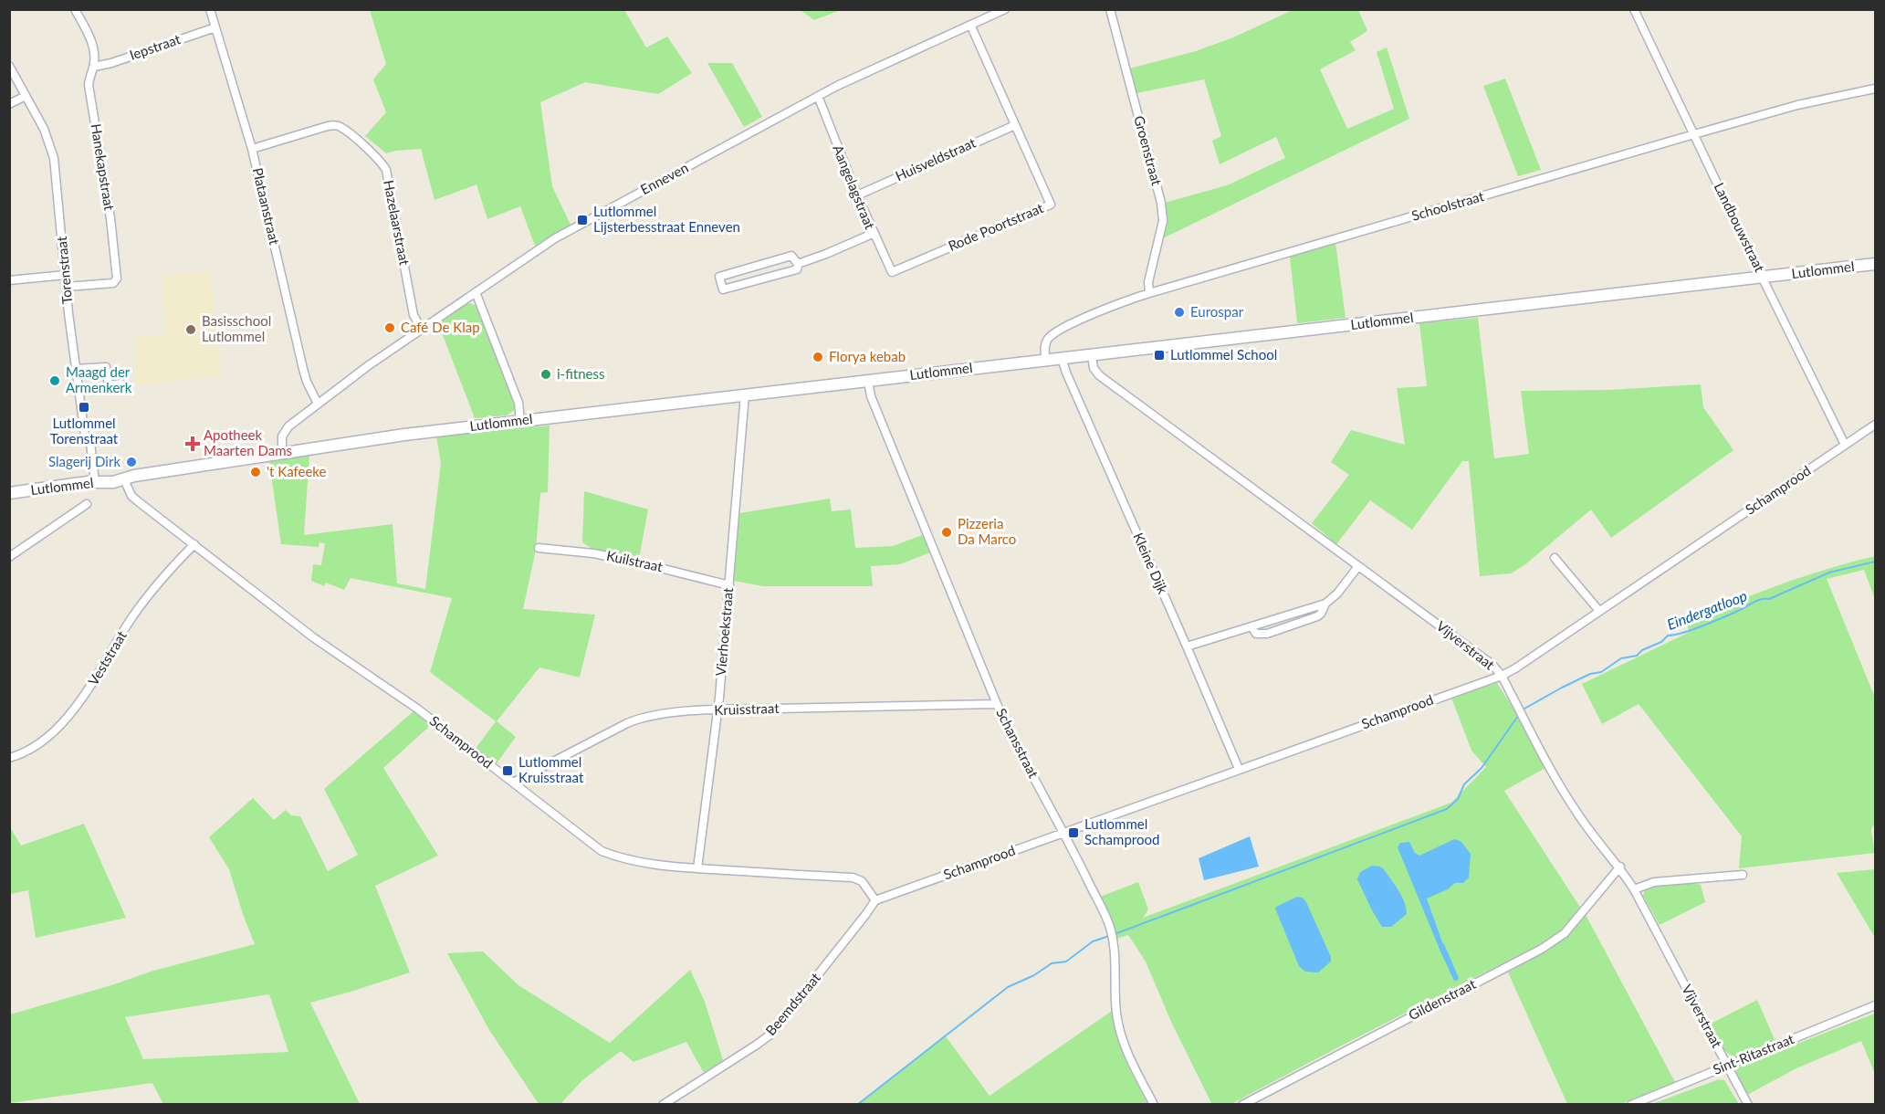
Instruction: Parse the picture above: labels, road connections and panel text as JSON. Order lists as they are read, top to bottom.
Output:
{
  "streets": {
    "main road": ["Lutlommel"],
    "street": [
      "Iepstraat",
      "Groenstraat",
      "Huisveldstraat",
      "Hanekapstraat",
      "Enneven",
      "Aangelagstraat",
      "Plataanstraat",
      "Schoolstraat",
      "Hazelaarstraat",
      "Rode Poortstraat",
      "Landbouwstraat",
      "Torenstraat",
      "Schamprood",
      "Kuilstraat",
      "Kleine Dijk",
      "Vierhoekstraat",
      "Vijverstraat",
      "Veststraat",
      "Kruisstraat",
      "Schansstraat",
      "Gildenstraat",
      "Beemdstraat",
      "Sint-Ritastraat"
    ]
  },
  "crossings": [
    ["Iepstraat", "Hanekapstraat"],
    ["Iepstraat", "Plataanstraat"],
    ["Groenstraat", "Schoolstraat"],
    ["Huisveldstraat", "Aangelagstraat"],
    ["Huisveldstraat", "Rode Poortstraat"],
    ["Hanekapstraat", "Torenstraat"],
    ["Enneven", "Aangelagstraat"],
    ["Enneven", "Plataanstraat"],
    ["Enneven", "Hazelaarstraat"],
    ["Enneven", "Rode Poortstraat"],
    ["Enneven", "Lutlommel"],
    ["Aangelagstraat", "Rode Poortstraat"],
    ["Plataanstraat", "Hazelaarstraat"],
    ["Schoolstraat", "Landbouwstraat"],
    ["Schoolstraat", "Lutlommel"],
    ["Landbouwstraat", "Lutlommel"],
    ["Landbouwstraat", "Schamprood"],
    ["Torenstraat", "Lutlommel"],
    ["Lutlommel", "Schamprood"],
    ["Lutlommel", "Kleine Dijk"],
    ["Lutlommel", "Vierhoekstraat"],
    ["Lutlommel", "Vijverstraat"],
    ["Lutlommel", "Schansstraat"],
    ["Schamprood", "Kleine Dijk"],
    ["Schamprood", "Vierhoekstraat"],
    ["Schamprood", "Vijverstraat"],
    ["Schamprood", "Veststraat"],
    ["Schamprood", "Kruisstraat"],
    ["Schamprood", "Schansstraat"],
    ["Schamprood", "Beemdstraat"],
    ["Kuilstraat", "Vierhoekstraat"],
    ["Vierhoekstraat", "Kruisstraat"],
    ["Vijverstraat", "Gildenstraat"],
    ["Vijverstraat", "Sint-Ritastraat"],
    ["Kruisstraat", "Schansstraat"]
  ],
  "water": ["Eindergatloop"],
  "places": {
    "transit": [
      "Lutlommel Lijsterbesstraat Enneven",
      "Lutlommel School",
      "Lutlommel Torenstraat",
      "Lutlommel Kruisstraat",
      "Lutlommel Schamprood"
    ],
    "other": [
      "Eurospar",
      "Café De Klap",
      "Basisschool Lutlommel",
      "Florya kebab",
      "i-fitness",
      "Maagd der Armenkerk",
      "Slagerij Dirk",
      "'t Kafeeke",
      "Pizzeria Da Marco"
    ],
    "health": ["Apotheek Maarten Dams"]
  }
}
